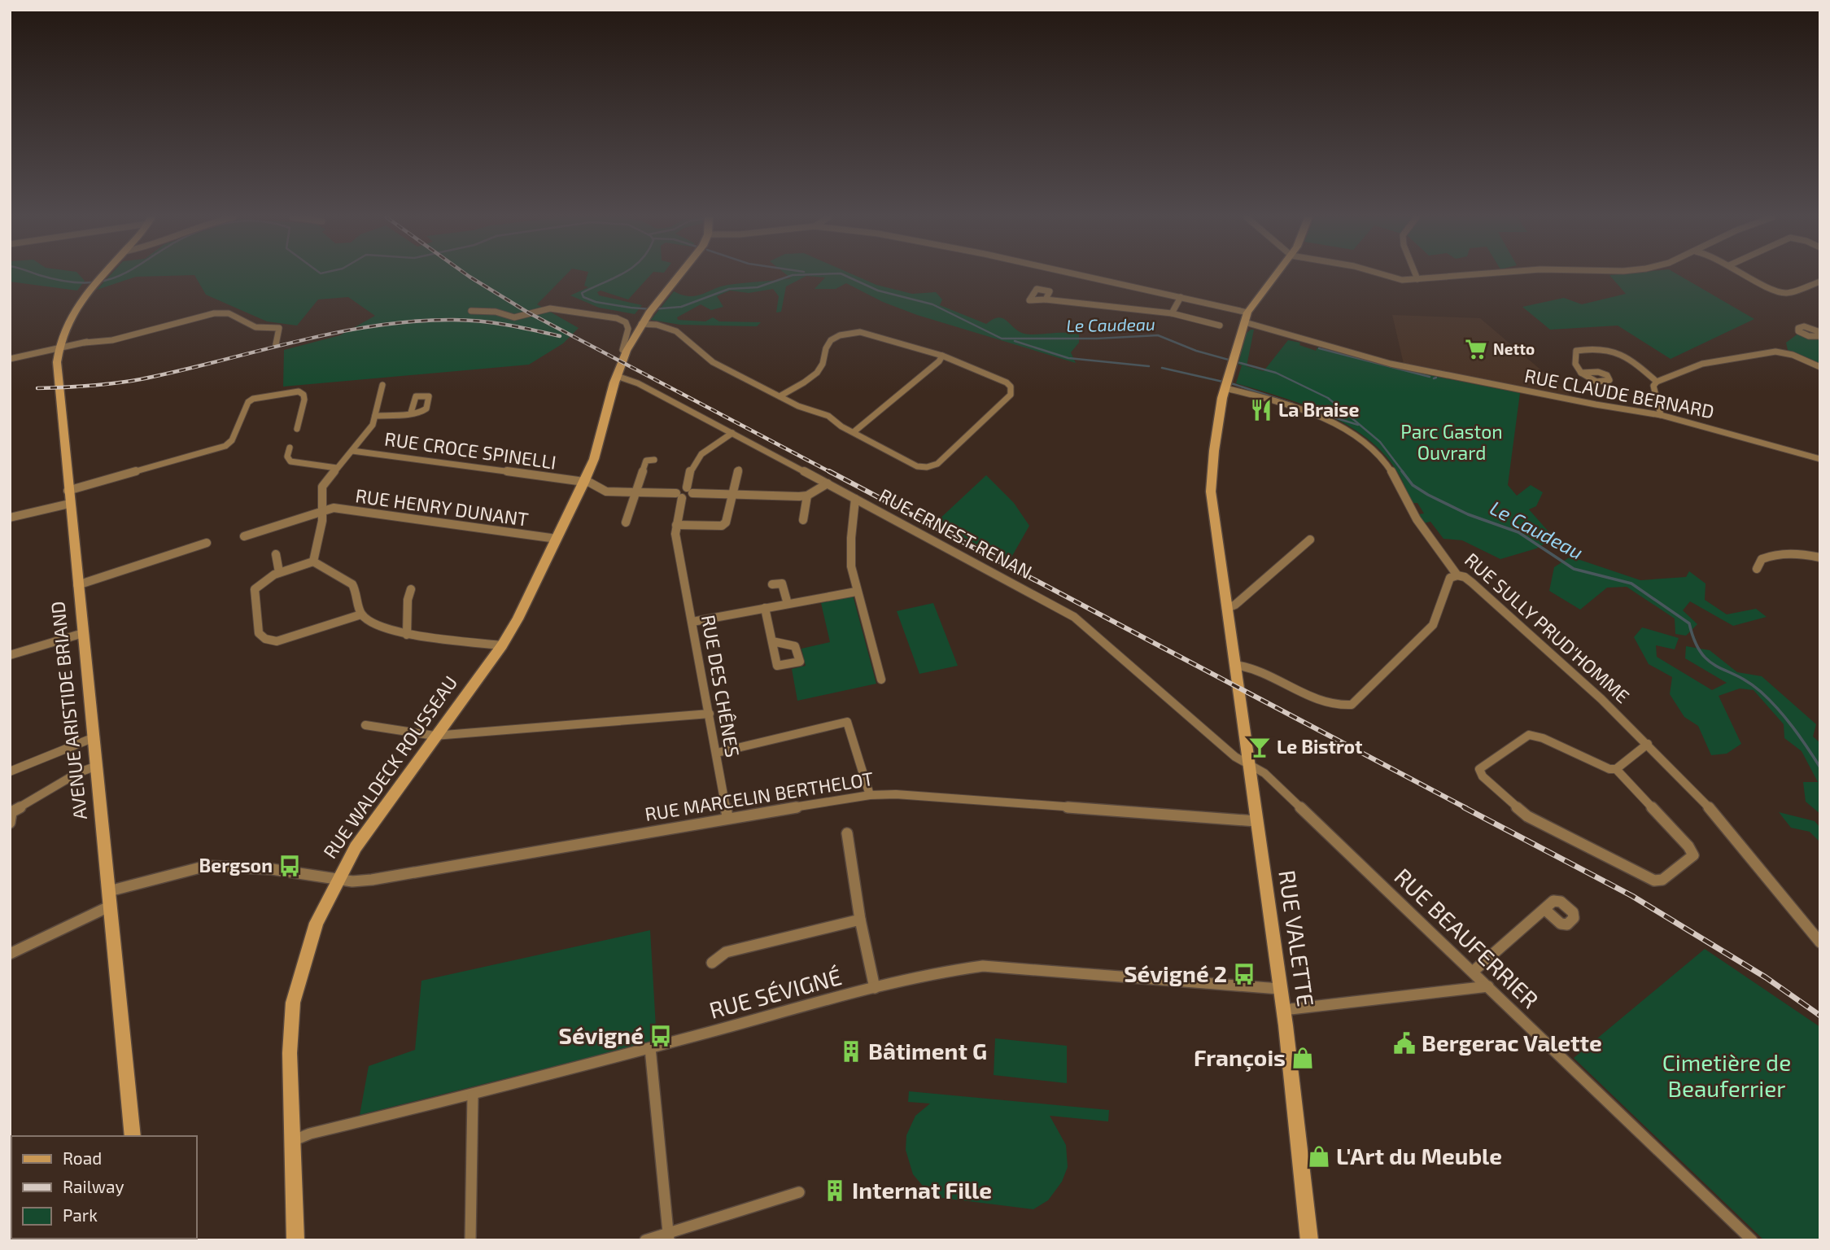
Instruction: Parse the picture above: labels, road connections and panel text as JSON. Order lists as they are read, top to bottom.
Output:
{
  "streets": {
    "main road": ["AVENUE ARISTIDE BRIAND", "RUE WALDECK ROUSSEAU", "RUE VALETTE"],
    "street": [
      "RUE CLAUDE BERNARD",
      "RUE CROCE SPINELLI",
      "RUE HENRY DUNANT",
      "RUE ERNEST RENAN",
      "RUE SULLY PRUD'HOMME",
      "RUE DES CHÊNES",
      "RUE MARCELIN BERTHELOT",
      "RUE BEAUFERRIER",
      "RUE SÉVIGNÉ"
    ]
  },
  "crossings": [
    ["RUE CLAUDE BERNARD", "RUE VALETTE"],
    ["RUE CROCE SPINELLI", "RUE DES CHÊNES"],
    ["RUE CROCE SPINELLI", "RUE WALDECK ROUSSEAU"],
    ["RUE HENRY DUNANT", "RUE WALDECK ROUSSEAU"],
    ["RUE ERNEST RENAN", "RUE WALDECK ROUSSEAU"],
    ["RUE ERNEST RENAN", "RUE VALETTE"],
    ["RUE ERNEST RENAN", "RUE BEAUFERRIER"],
    ["RUE SULLY PRUD'HOMME", "RUE VALETTE"],
    ["RUE DES CHÊNES", "RUE MARCELIN BERTHELOT"],
    ["AVENUE ARISTIDE BRIAND", "RUE MARCELIN BERTHELOT"],
    ["RUE WALDECK ROUSSEAU", "RUE MARCELIN BERTHELOT"],
    ["RUE WALDECK ROUSSEAU", "RUE SÉVIGNÉ"],
    ["RUE MARCELIN BERTHELOT", "RUE VALETTE"],
    ["RUE VALETTE", "RUE BEAUFERRIER"],
    ["RUE VALETTE", "RUE SÉVIGNÉ"]
  ],
  "water": ["Le Caudeau"],
  "parks": ["Parc Gaston Ouvrard", "Cimetière de Beauferrier"],
  "places": {
    "supermarket": ["Netto"],
    "restaurant": ["La Braise"],
    "bar": ["Le Bistrot"],
    "bus stop": ["Bergson", "Sévigné 2", "Sévigné"],
    "public building": ["Bergerac Valette"],
    "building": ["Bâtiment G", "Internat Fille"],
    "shop": ["François", "L'Art du Meuble"]
  },
  "legend": ["Road", "Railway", "Park"]
}
